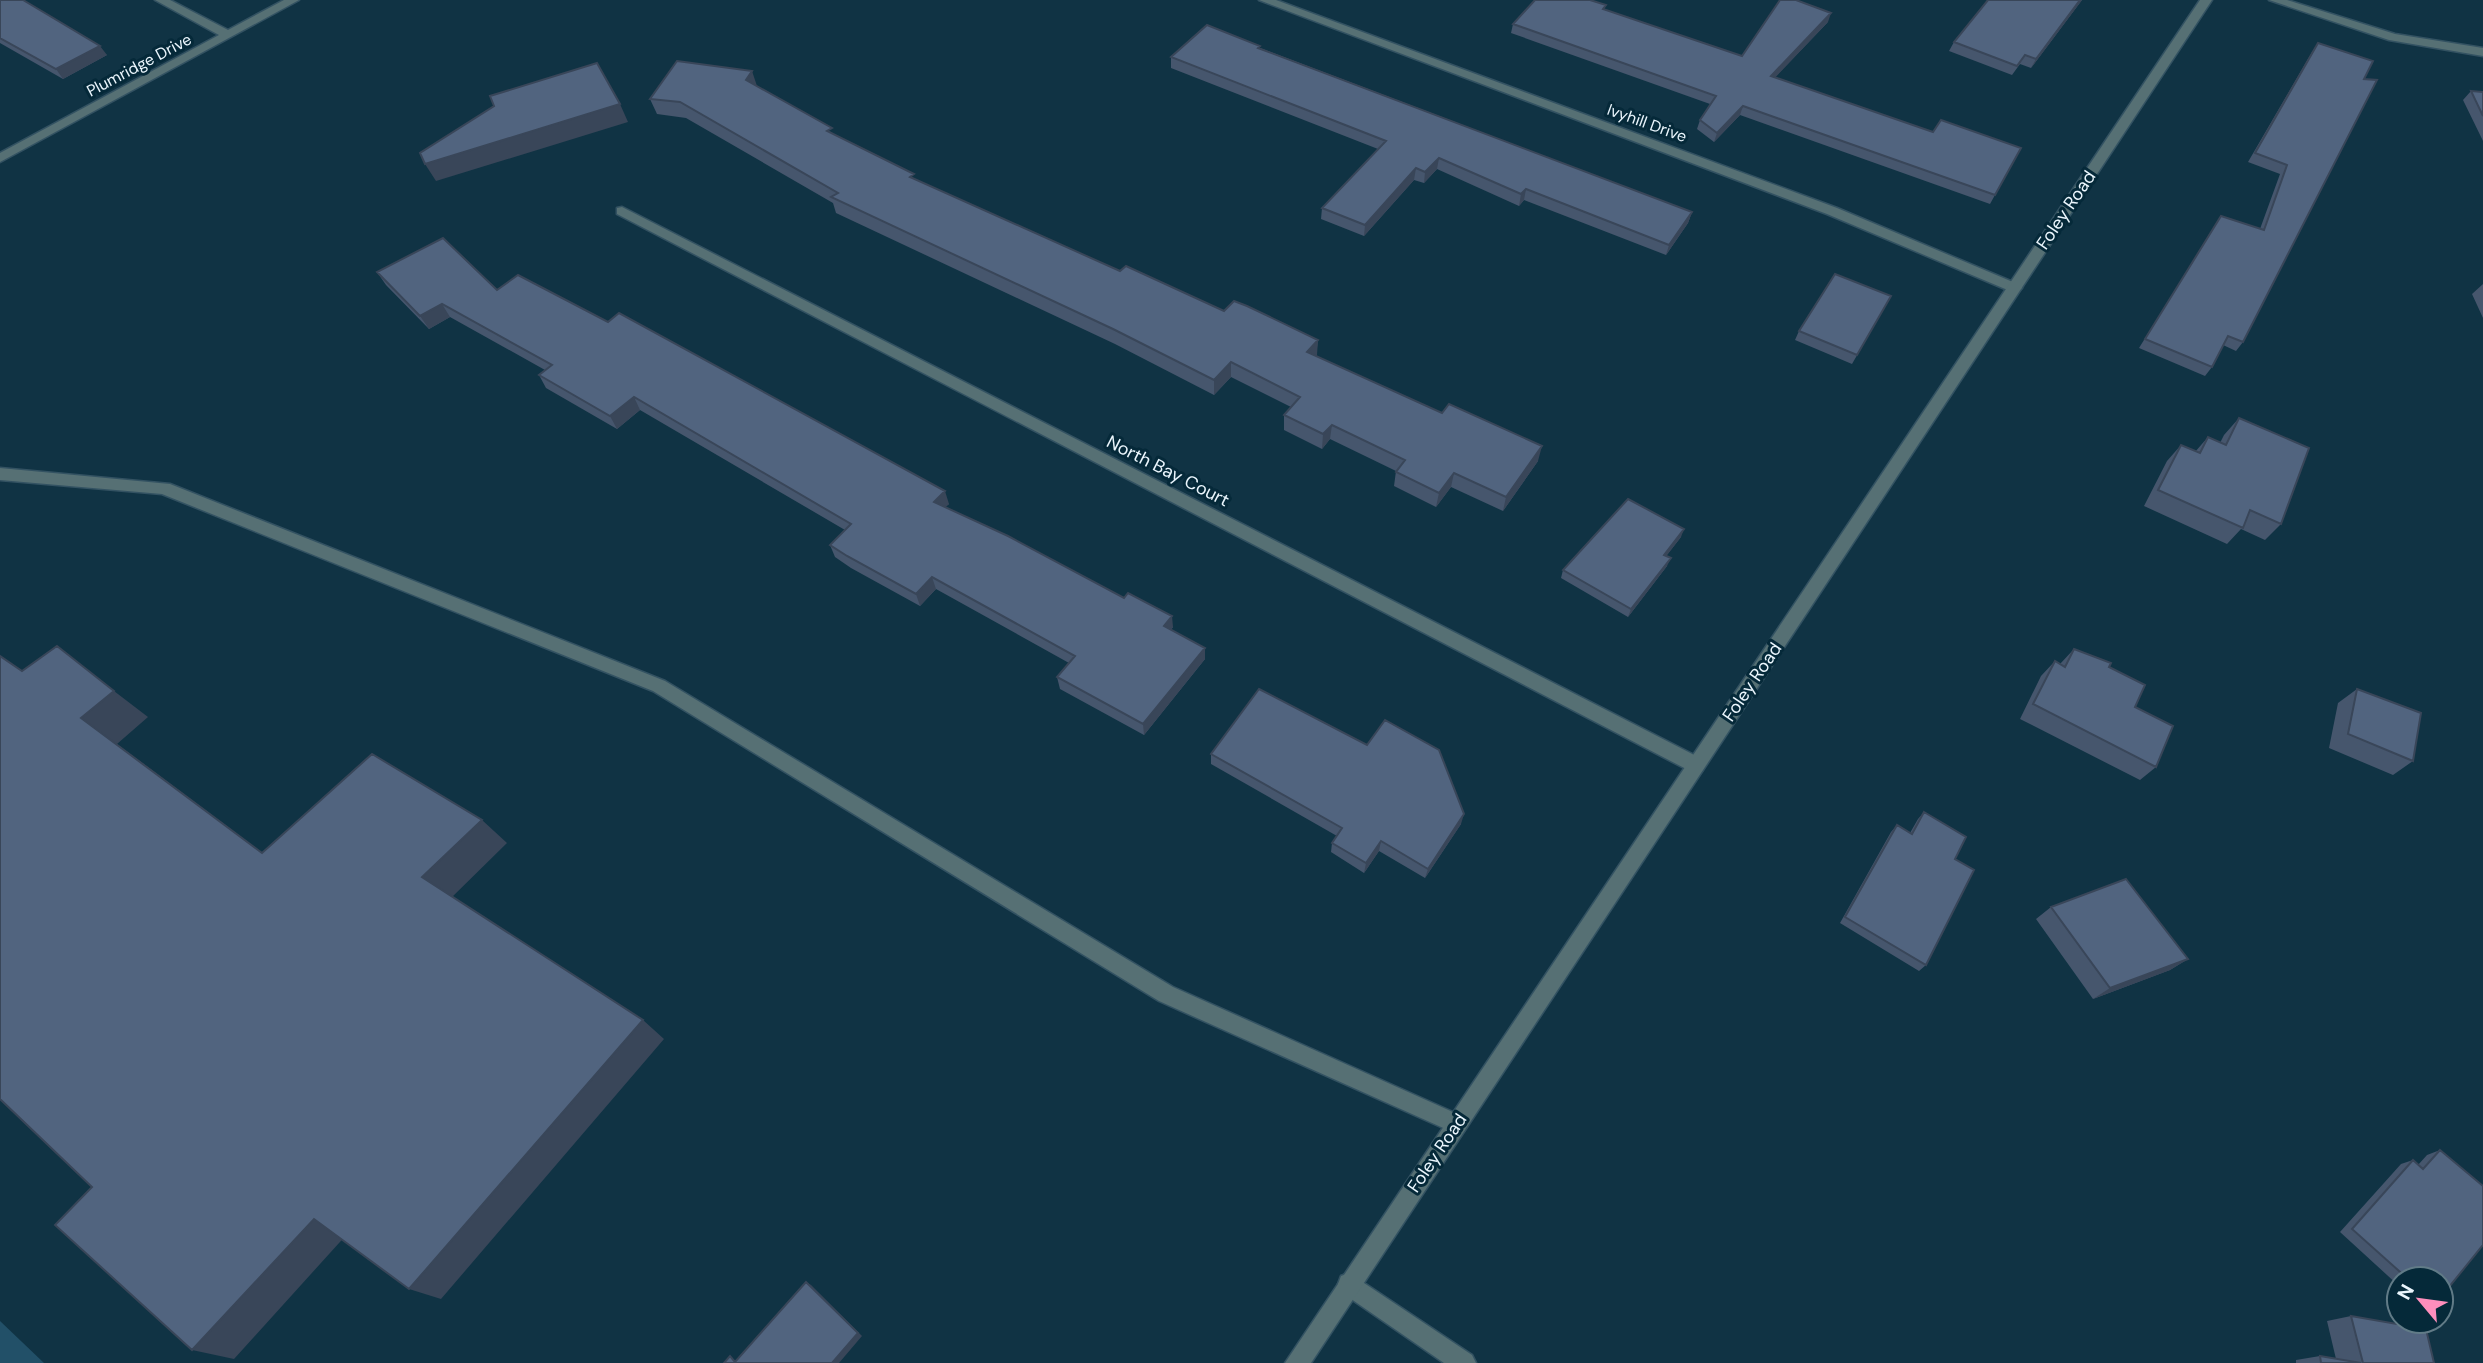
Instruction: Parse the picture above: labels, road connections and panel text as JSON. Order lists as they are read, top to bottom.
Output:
{
  "streets": {
    "street": [
      "Plumridge Drive",
      "Ivyhill Drive",
      "Foley Road",
      "North Bay Court"
    ]
  },
  "crossings": [
    ["Ivyhill Drive", "Foley Road"],
    ["Foley Road", "North Bay Court"]
  ],
  "north": "top left"
}
